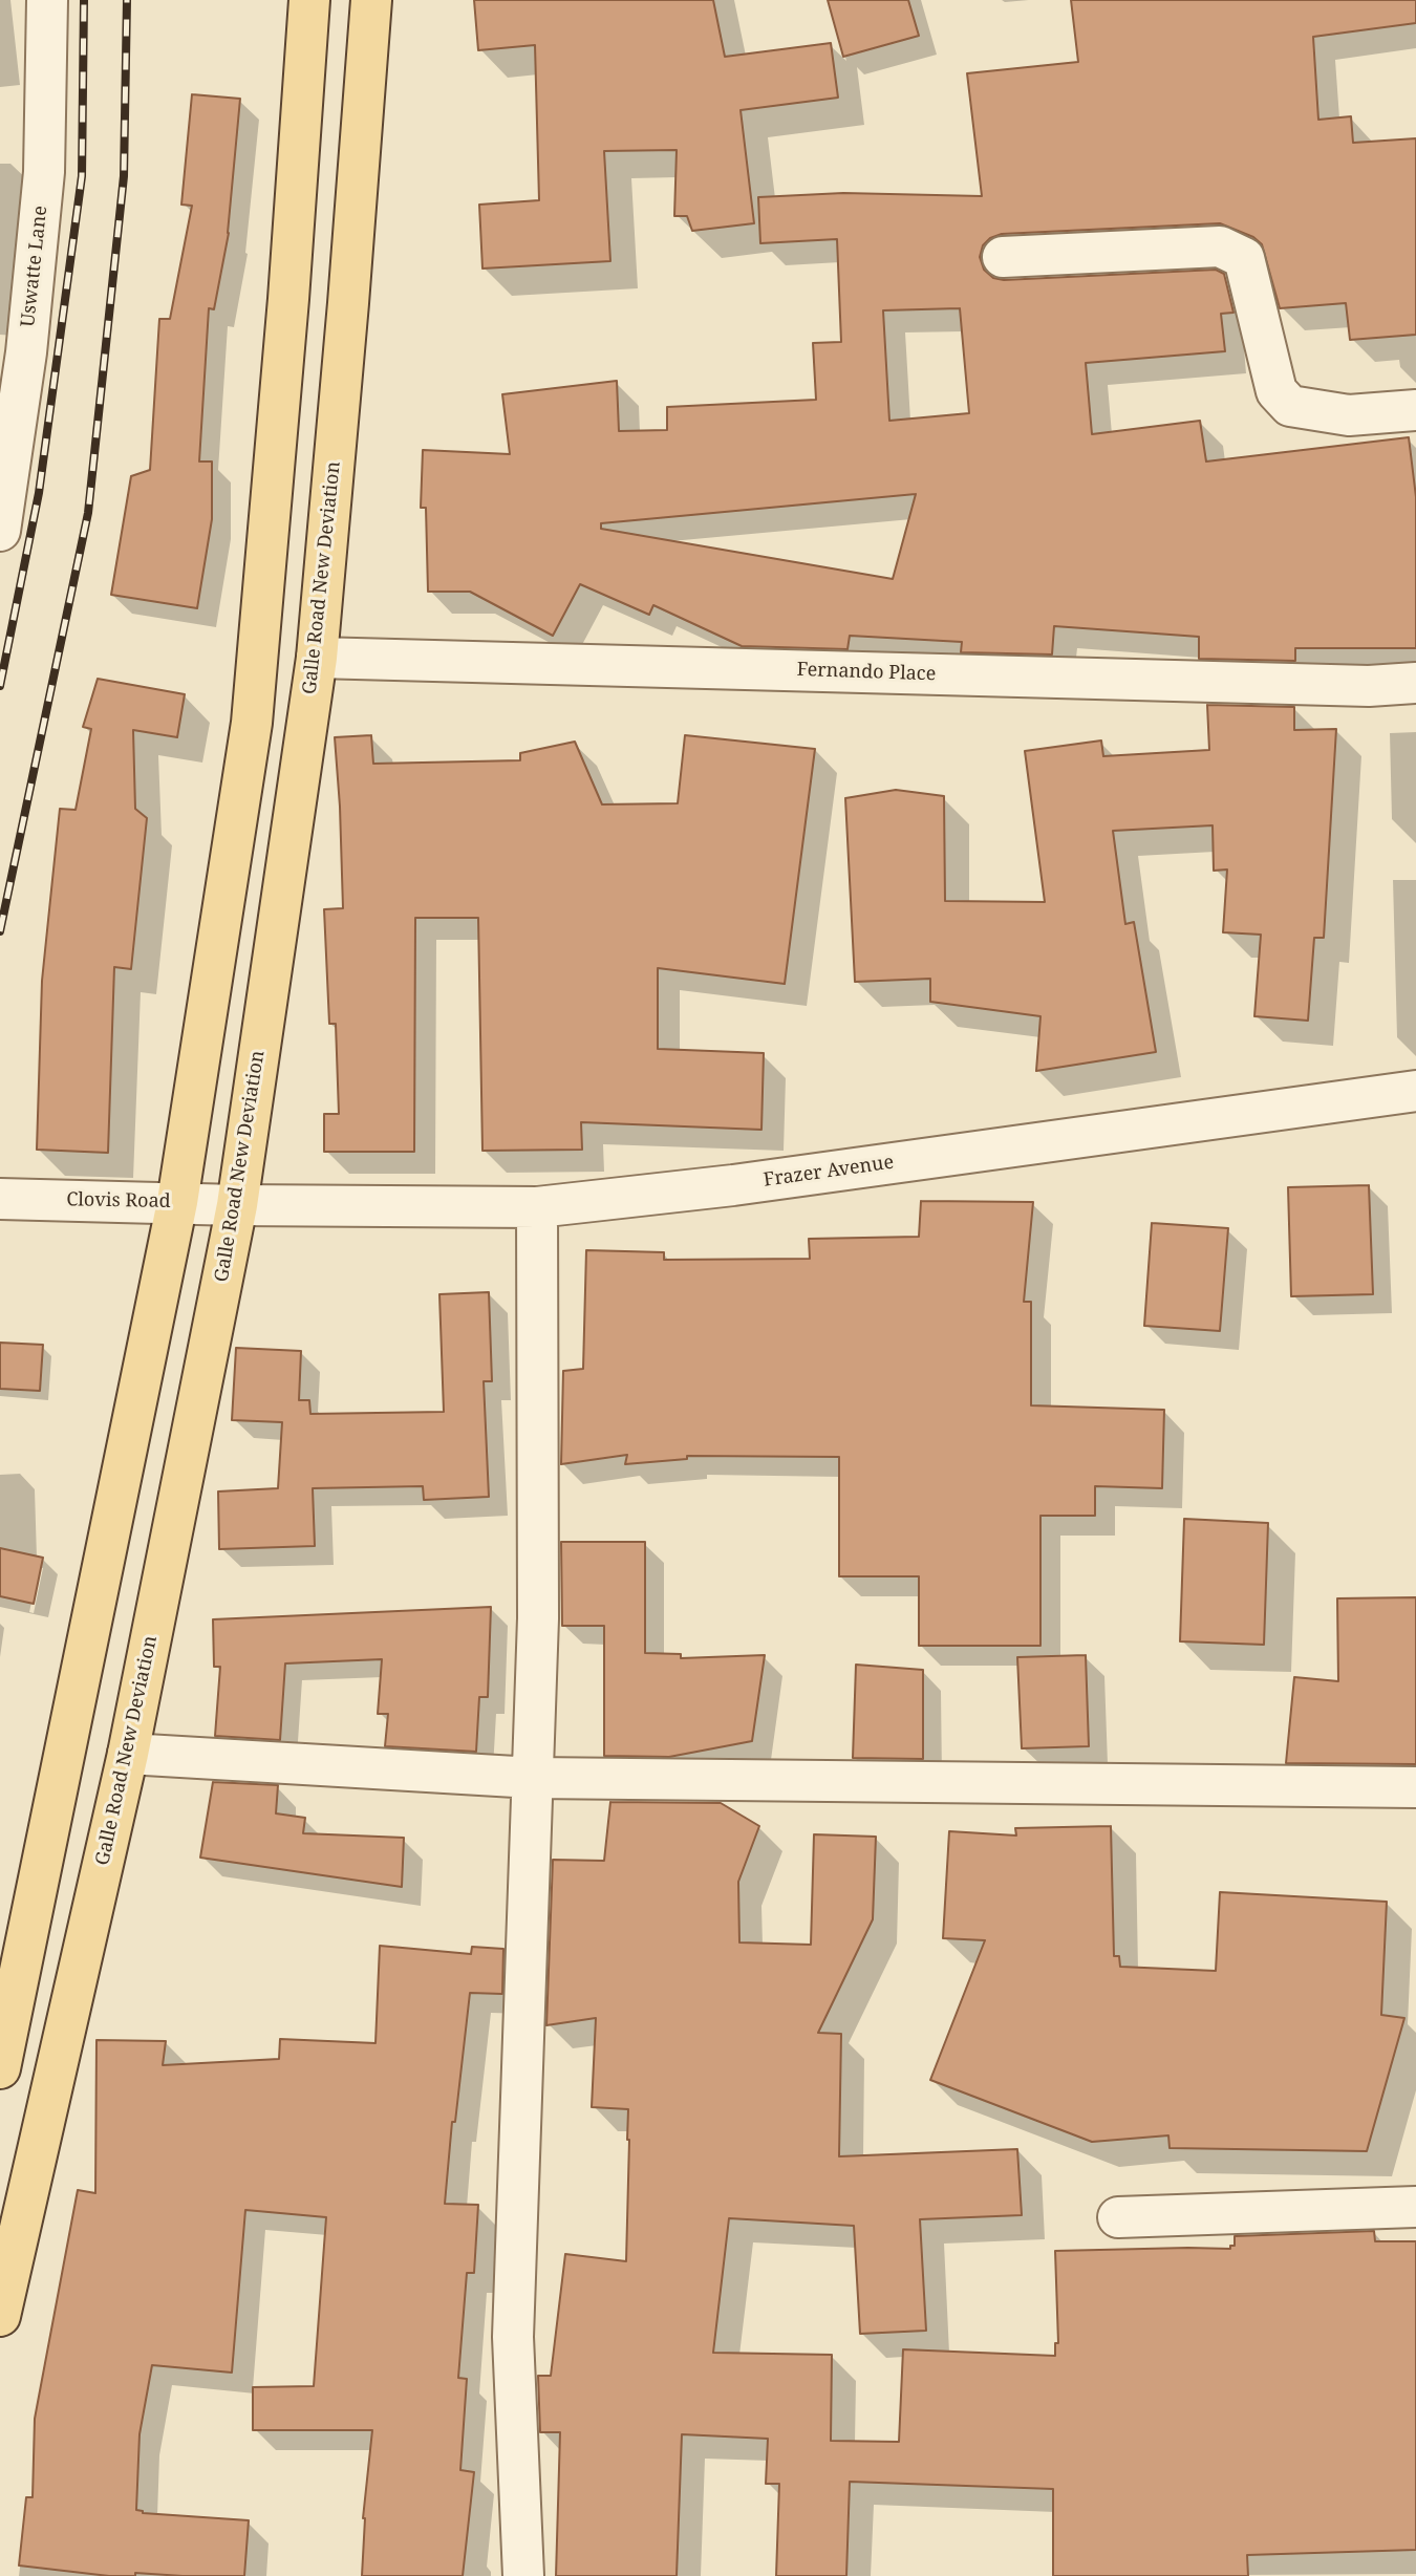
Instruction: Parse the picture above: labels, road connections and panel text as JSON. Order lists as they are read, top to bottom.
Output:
{
  "streets": {
    "main road": ["Galle Road New Deviation"],
    "street": [
      "Uswatte Lane",
      "Fernando Place",
      "Frazer Avenue",
      "Clovis Road"
    ]
  },
  "crossings": [
    ["Galle Road New Deviation", "Fernando Place"],
    ["Galle Road New Deviation", "Frazer Avenue"],
    ["Galle Road New Deviation", "Clovis Road"],
    ["Frazer Avenue", "Clovis Road"]
  ]
}
